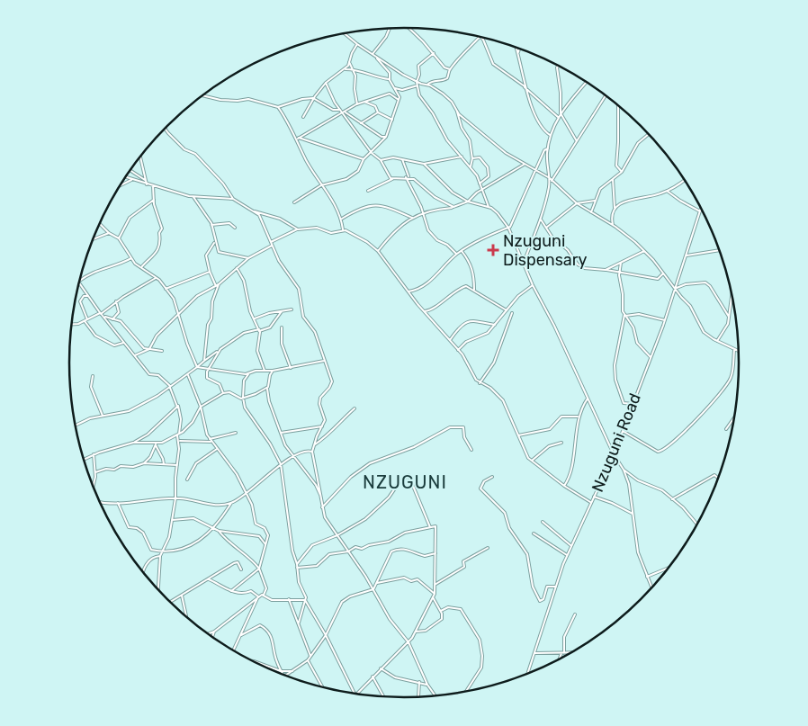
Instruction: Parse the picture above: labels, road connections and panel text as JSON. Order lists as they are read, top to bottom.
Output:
{
  "streets": {
    "street": ["Nzuguni Road"]
  },
  "districts": ["NZUGUNI"],
  "places": {
    "health": ["Nzuguni Dispensary"]
  }
}
